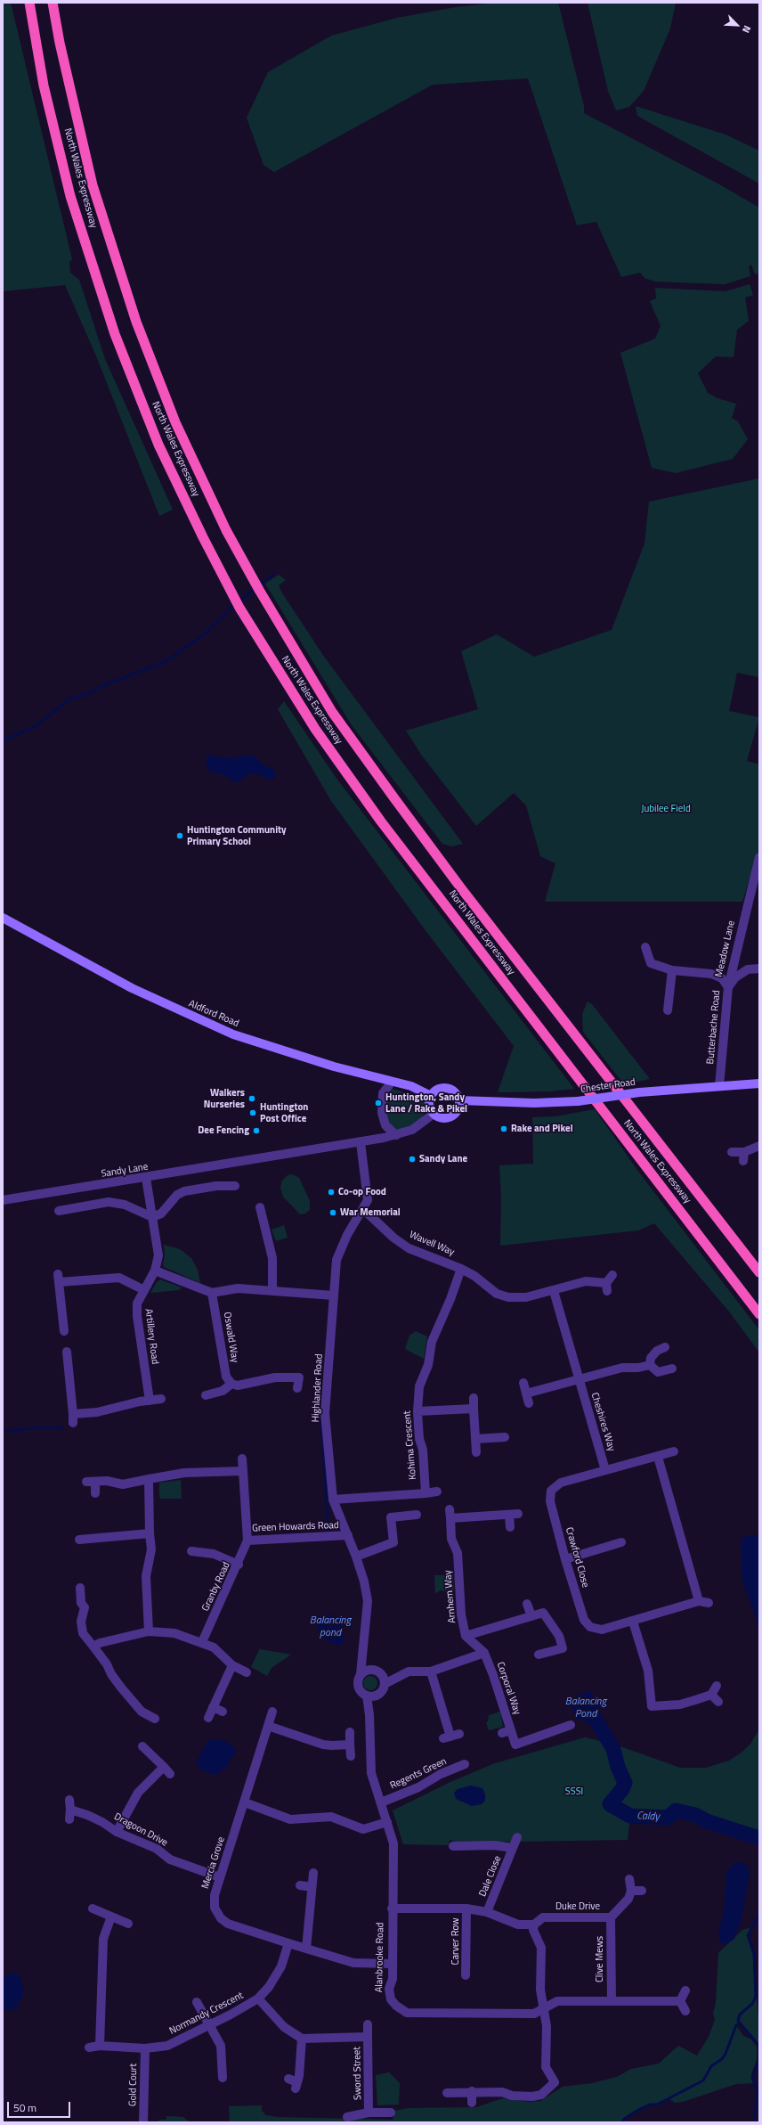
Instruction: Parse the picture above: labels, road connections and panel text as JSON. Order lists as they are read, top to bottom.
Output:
{
  "streets": {
    "highway": ["North Wales Expressway"],
    "main road": ["Aldford Road", "Chester Road"],
    "street": [
      "Meadow Lane",
      "Butterbache Road",
      "Sandy Lane",
      "Wavell Way",
      "Artillery Road",
      "Oswald Way",
      "Highlander Road",
      "Cheshires Way",
      "Kohima Crescent",
      "Green Howards Road",
      "Crawford Close",
      "Granby Road",
      "Arnhem Way",
      "Corporal Way",
      "Regents Green",
      "Dragoon Drive",
      "Mercia Grove",
      "Dale Close",
      "Duke Drive",
      "Carver Row",
      "Alanbrooke Road",
      "Clive Mews",
      "Normandy Crescent",
      "Sword Street",
      "Gold Court"
    ]
  },
  "crossings": [
    ["Meadow Lane", "Butterbache Road"],
    ["Aldford Road", "Chester Road"],
    ["Aldford Road", "Sandy Lane"],
    ["Butterbache Road", "Chester Road"],
    ["Chester Road", "Sandy Lane"],
    ["Sandy Lane", "Artillery Road"],
    ["Sandy Lane", "Highlander Road"],
    ["Wavell Way", "Highlander Road"],
    ["Wavell Way", "Kohima Crescent"],
    ["Highlander Road", "Kohima Crescent"],
    ["Highlander Road", "Green Howards Road"],
    ["Highlander Road", "Alanbrooke Road"],
    ["Cheshires Way", "Crawford Close"],
    ["Green Howards Road", "Granby Road"],
    ["Regents Green", "Alanbrooke Road"],
    ["Dragoon Drive", "Mercia Grove"],
    ["Mercia Grove", "Alanbrooke Road"],
    ["Mercia Grove", "Normandy Crescent"],
    ["Duke Drive", "Clive Mews"],
    ["Alanbrooke Road", "Clive Mews"],
    ["Normandy Crescent", "Gold Court"]
  ],
  "water": ["Balancing pond", "Balancing Pond", "Caldy"],
  "parks": ["Jubilee Field", "SSSI"],
  "places": [
    "Huntington Community Primary School",
    "Walkers Nurseries",
    "Huntington, Sandy Lane / Rake & Pikel",
    "Huntington Post Office",
    "Rake and Pikel",
    "Dee Fencing",
    "Sandy Lane",
    "Co-op Food",
    "War Memorial"
  ],
  "scale_bar": "50 m",
  "north": "bottom right"
}
